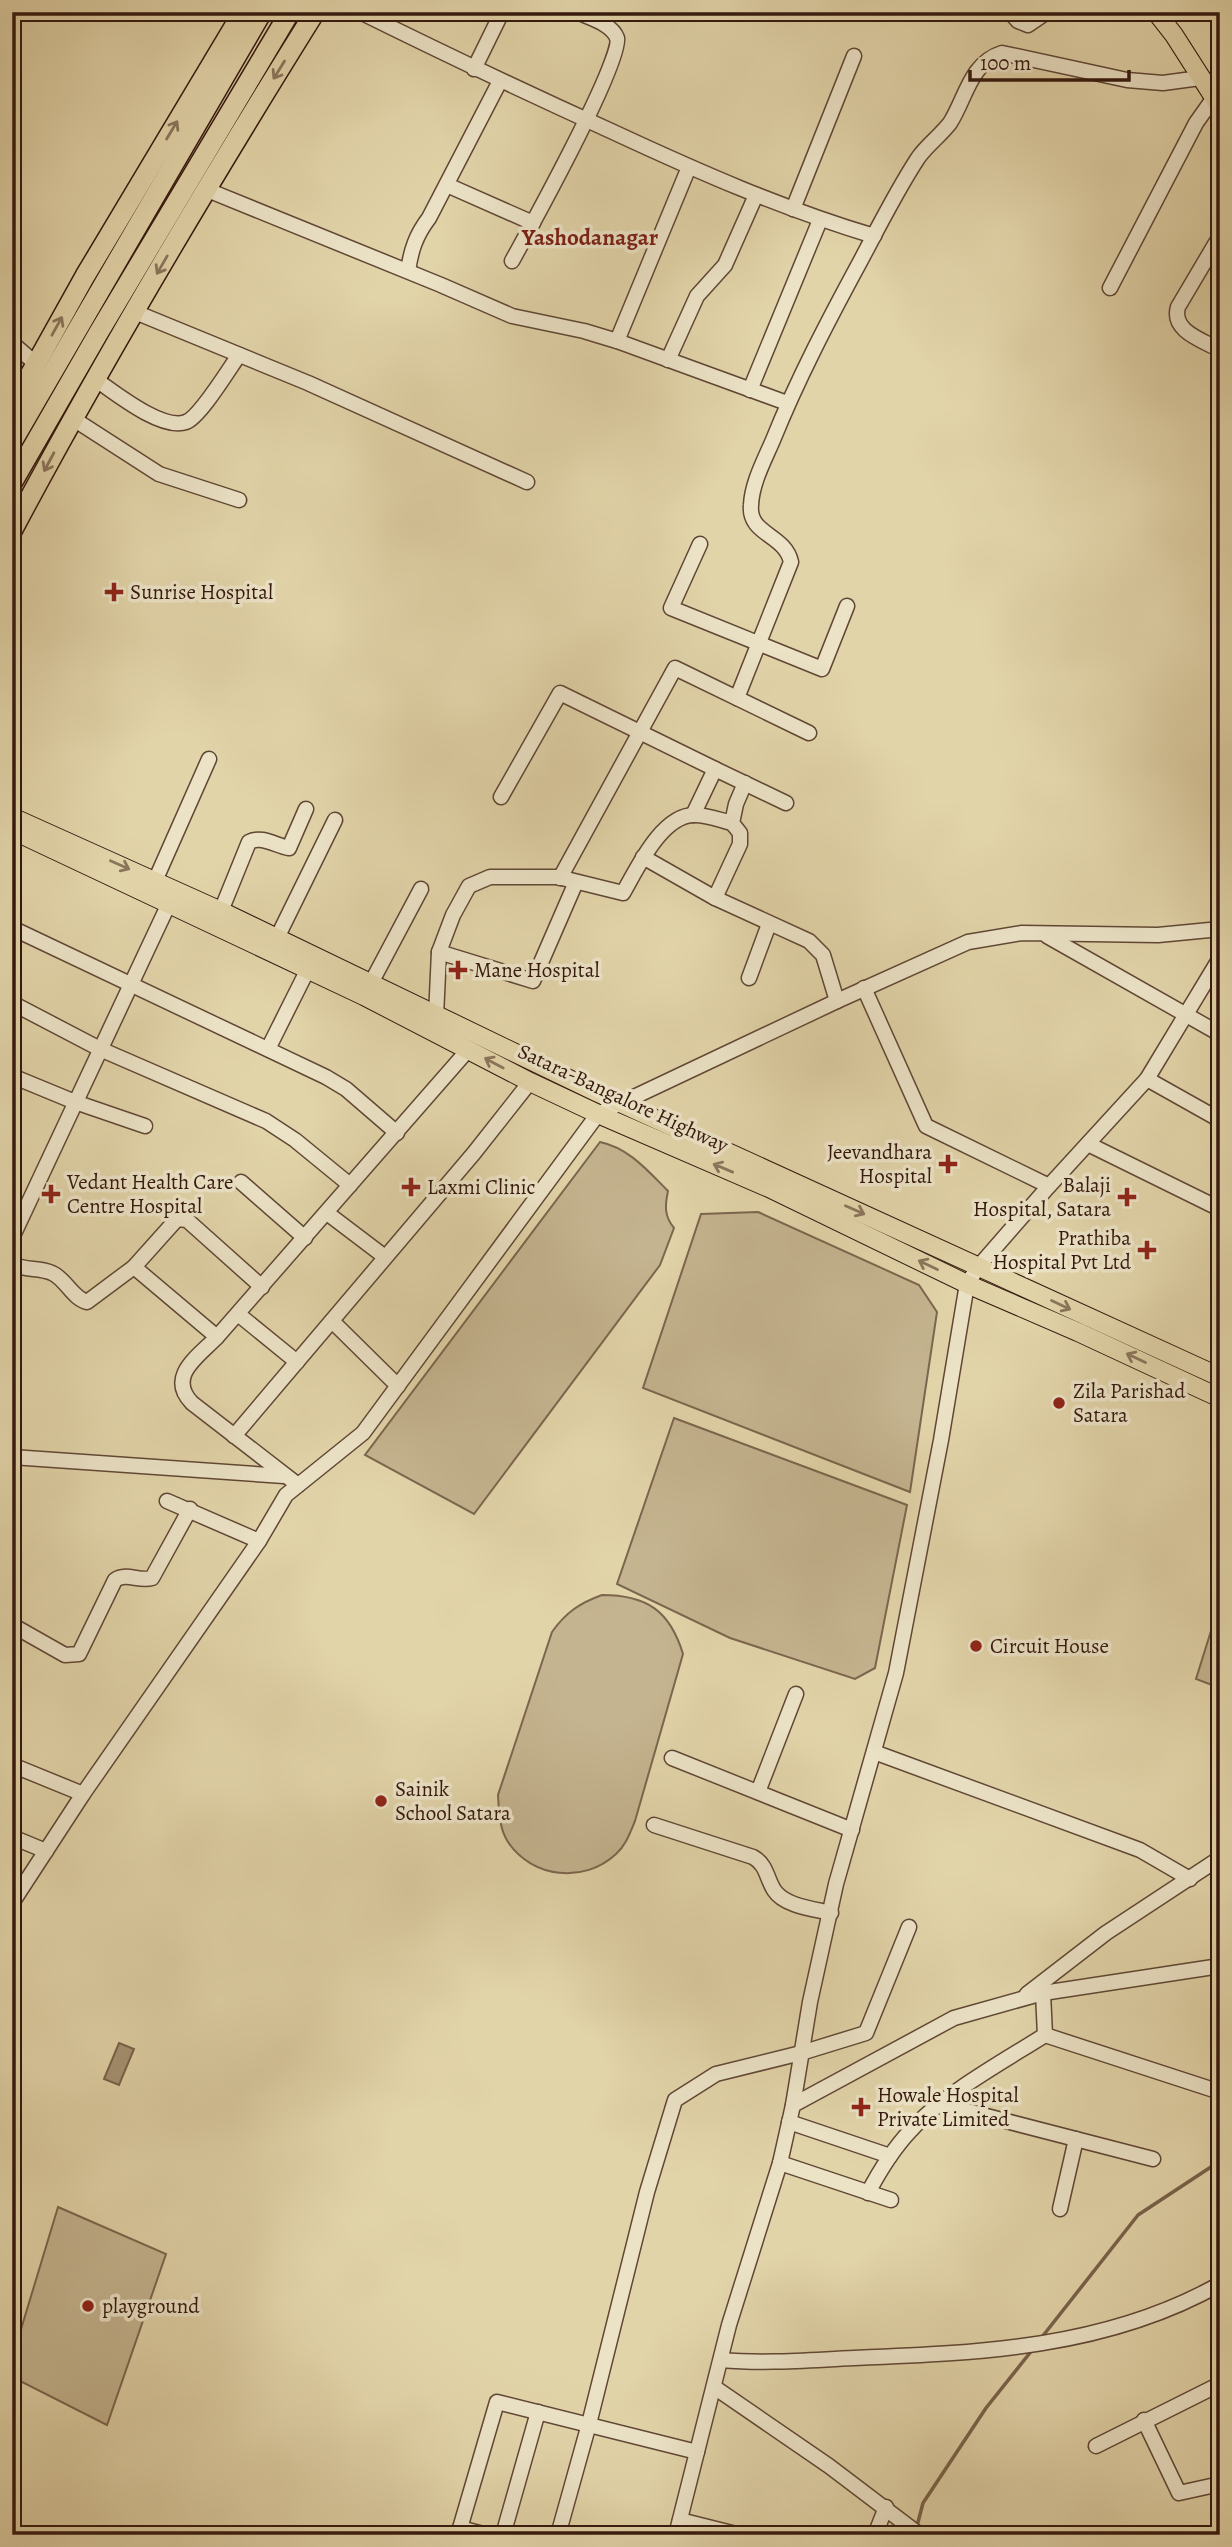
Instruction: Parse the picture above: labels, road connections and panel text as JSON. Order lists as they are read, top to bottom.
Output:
{
  "streets": {
    "main road": ["Satara-Bangalore Highway"]
  },
  "districts": ["Yashodanagar"],
  "places": {
    "health": [
      "Sunrise Hospital",
      "Mane Hospital",
      "Jeevandhara Hospital",
      "Laxmi Clinic",
      "Vedant Health Care Centre Hospital",
      "Balaji Hospital, Satara",
      "Prathiba Hospital Pvt Ltd",
      "Howale Hospital Private Limited"
    ],
    "other": [
      "Zila Parishad Satara",
      "Circuit House",
      "Sainik School Satara",
      "playground"
    ]
  },
  "scale_bar": "100 m"
}
